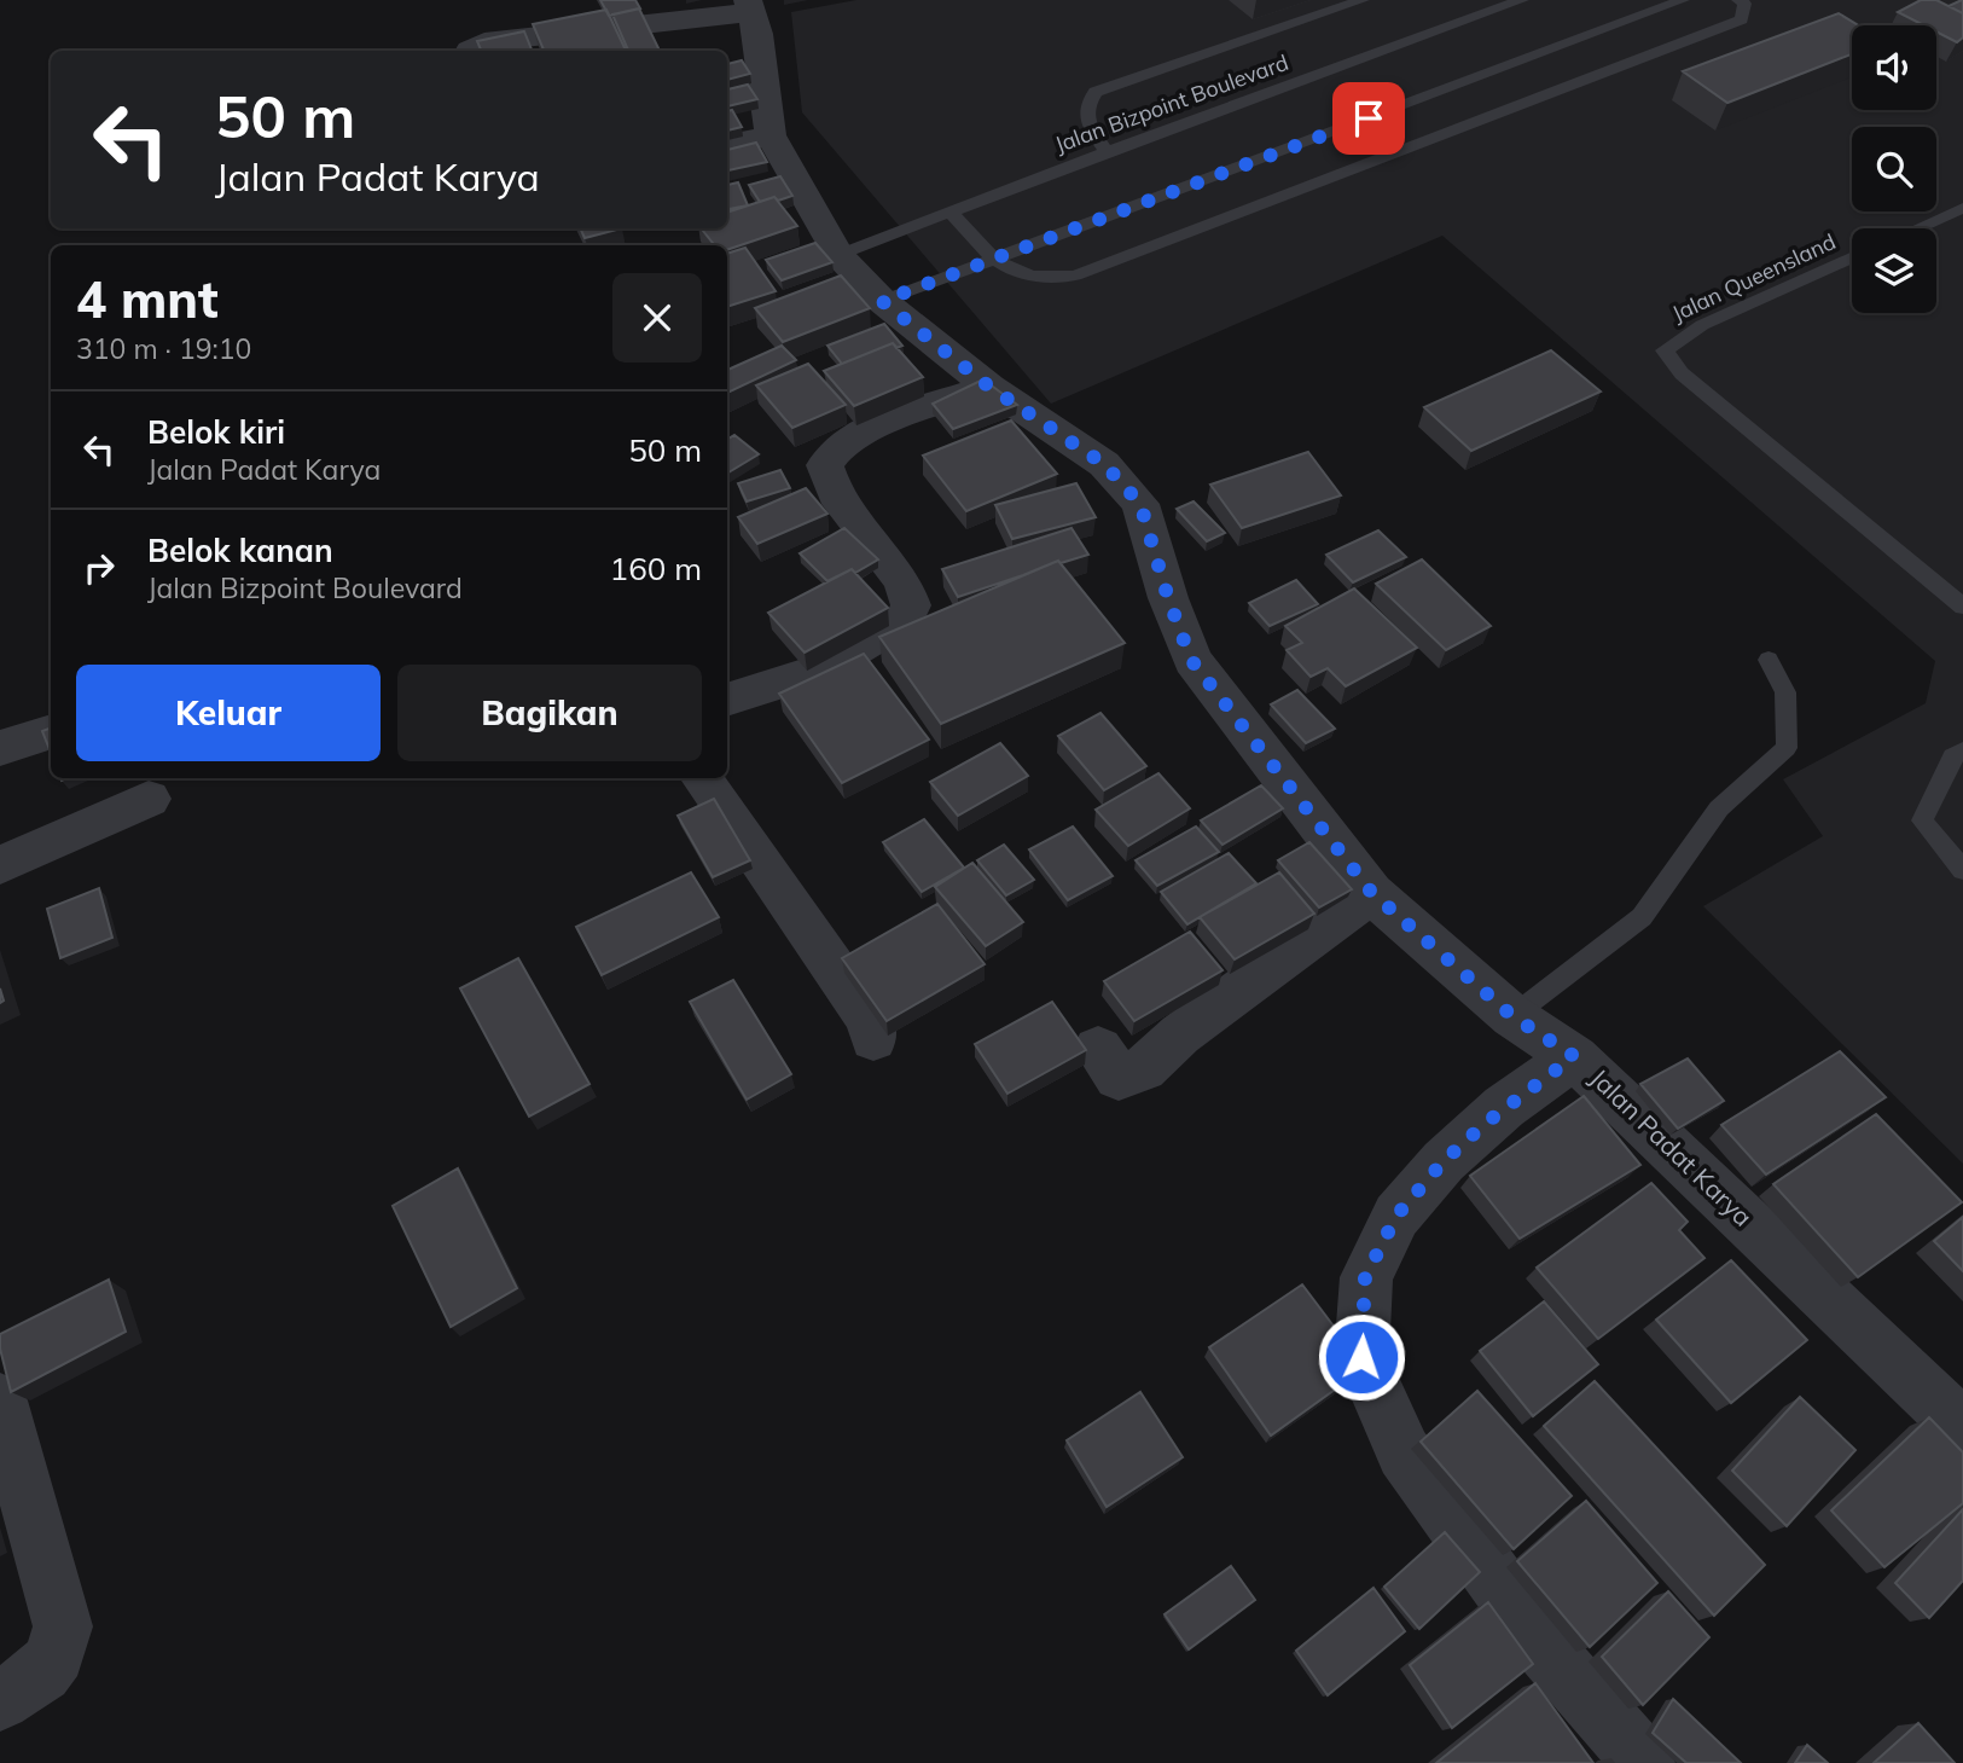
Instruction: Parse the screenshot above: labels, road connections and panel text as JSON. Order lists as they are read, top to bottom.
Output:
{
  "streets": {
    "street": ["Jalan Padat Karya"],
    "lane": ["Jalan Bizpoint Boulevard", "Jalan Queensland"]
  },
  "crossings": [
    ["Jalan Bizpoint Boulevard", "Jalan Padat Karya"]
  ],
  "page": {
    "turn": ["50 m", "Jalan Padat Karya"],
    "heading": ["4 mnt", "310 m · 19:10"],
    "list": [
      {
        "name": "Belok kiri",
        "note": "Jalan Padat Karya",
        "value": "50 m"
      },
      {
        "name": "Belok kanan",
        "note": "Jalan Bizpoint Boulevard",
        "value": "160 m"
      }
    ],
    "buttons": ["Keluar", "Bagikan"]
  }
}
